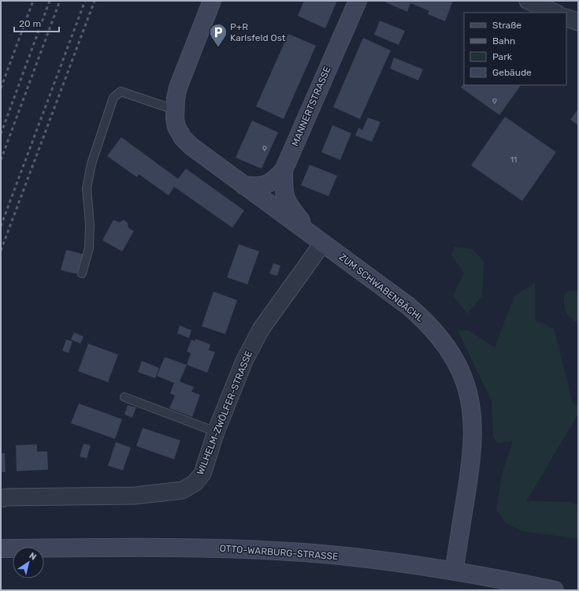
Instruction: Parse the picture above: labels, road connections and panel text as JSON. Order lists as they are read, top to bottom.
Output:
{
  "streets": {
    "street": [
      "MANNERTSTRASSE",
      "ZUM SCHWABENBÄCHL",
      "WILHELM-ZWÖLFER-STRASSE",
      "OTTO-WARBURG-STRASSE"
    ]
  },
  "crossings": [
    ["MANNERTSTRASSE", "ZUM SCHWABENBÄCHL"],
    ["ZUM SCHWABENBÄCHL", "WILHELM-ZWÖLFER-STRASSE"],
    ["ZUM SCHWABENBÄCHL", "OTTO-WARBURG-STRASSE"]
  ],
  "places": {
    "parking": ["P+R Karlsfeld Ost"]
  },
  "house_numbers": ["9", "9", "11"],
  "legend": [
    "Straße",
    "Bahn",
    "Park",
    "Gebäude"
  ],
  "scale_bar": "20 m",
  "north": "top right"
}
